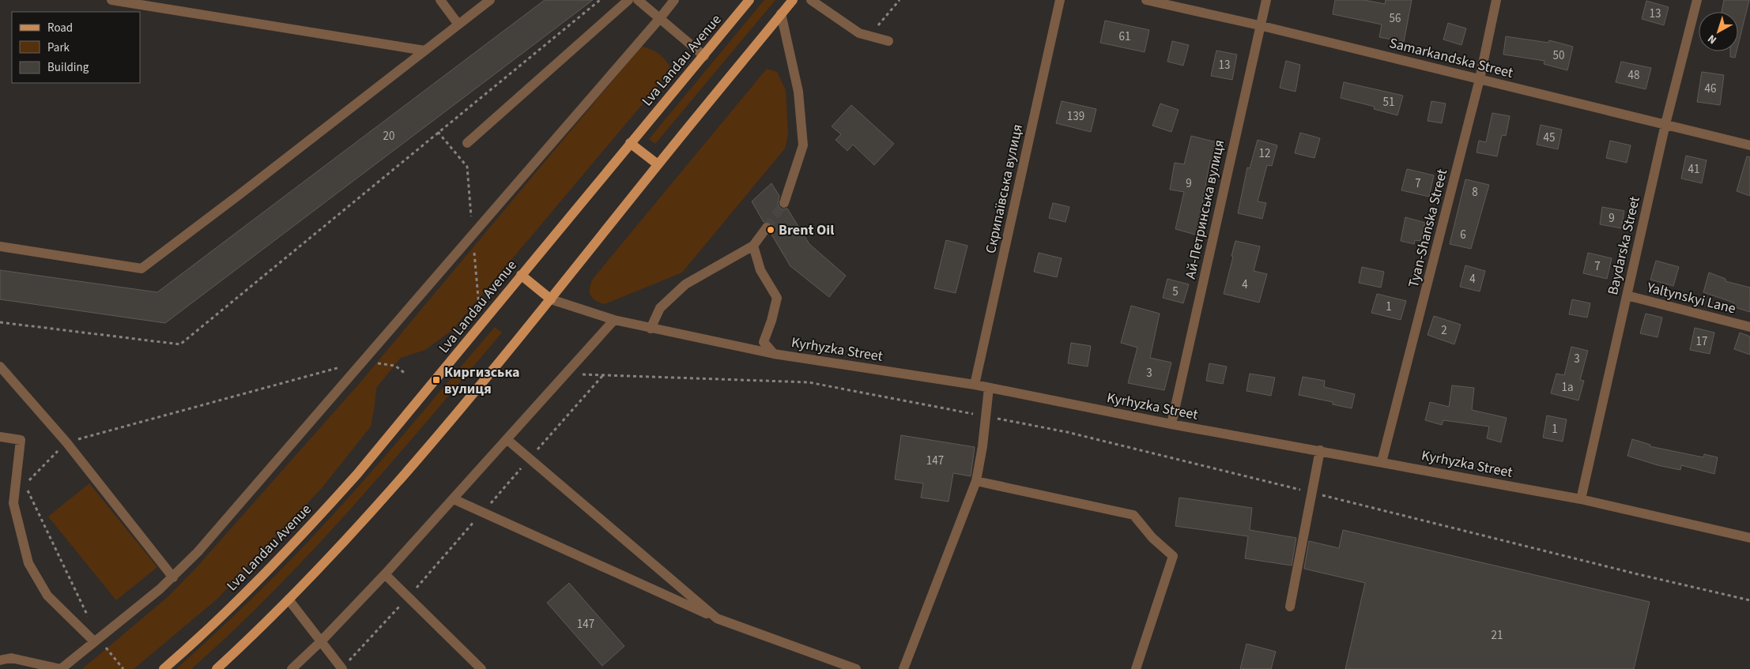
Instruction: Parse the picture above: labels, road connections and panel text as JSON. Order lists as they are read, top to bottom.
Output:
{
  "streets": {
    "main road": ["Lva Landau Avenue"],
    "street": [
      "Samarkandska Street",
      "Скрипаївська вулиця",
      "Ай-Петринська вулиця",
      "Tyan-Shanska Street",
      "Baydarska Street",
      "Yaltynskyi Lane",
      "Kyrhyzka Street"
    ]
  },
  "crossings": [
    ["Samarkandska Street", "Ай-Петринська вулиця"],
    ["Samarkandska Street", "Tyan-Shanska Street"],
    ["Samarkandska Street", "Baydarska Street"],
    ["Скрипаївська вулиця", "Kyrhyzka Street"],
    ["Ай-Петринська вулиця", "Kyrhyzka Street"],
    ["Tyan-Shanska Street", "Kyrhyzka Street"],
    ["Baydarska Street", "Yaltynskyi Lane"],
    ["Baydarska Street", "Kyrhyzka Street"]
  ],
  "places": {
    "other": ["Brent Oil"],
    "transit": ["Киргизська вулиця"]
  },
  "house_numbers": [
    "13",
    "56",
    "61",
    "50",
    "13",
    "48",
    "46",
    "51",
    "139",
    "20",
    "45",
    "12",
    "41",
    "9",
    "7",
    "8",
    "9",
    "6",
    "7",
    "4",
    "4",
    "5",
    "1",
    "2",
    "17",
    "3",
    "3",
    "1а",
    "1",
    "147",
    "147",
    "21"
  ],
  "legend": ["Road", "Park", "Building"],
  "north": "bottom left"
}
